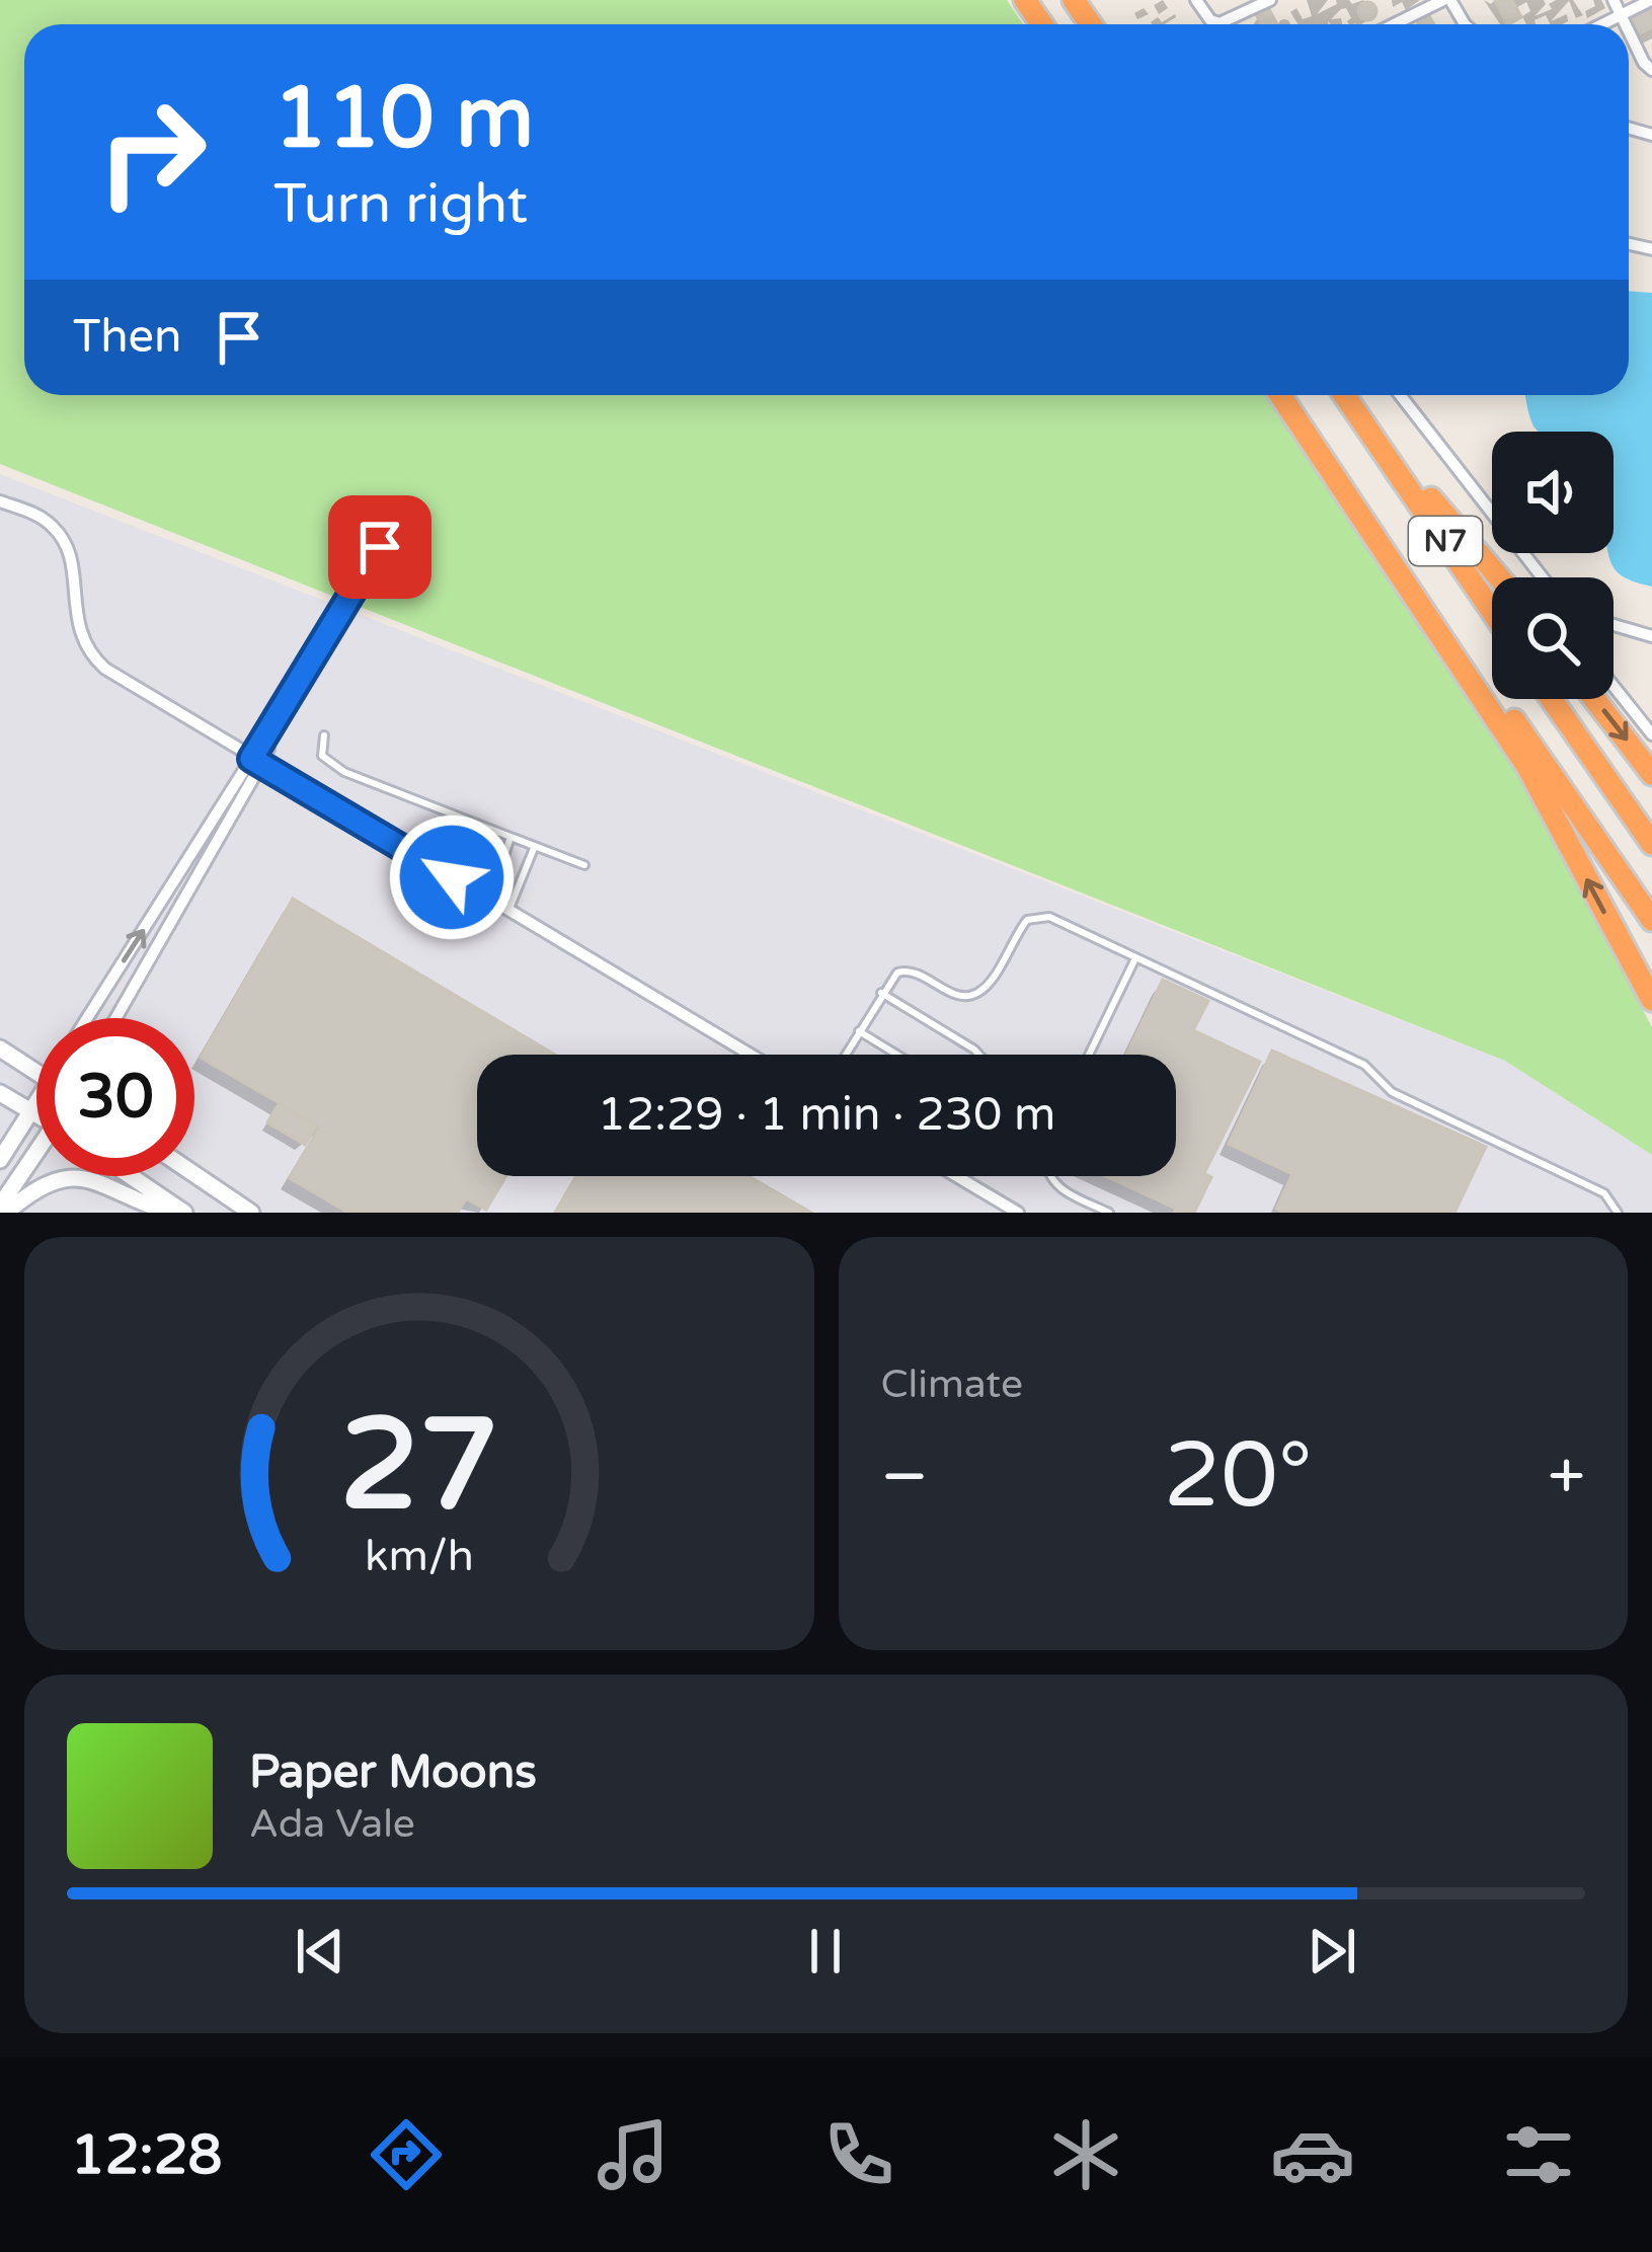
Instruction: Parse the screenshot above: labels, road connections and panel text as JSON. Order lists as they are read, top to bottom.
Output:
{
  "streets": {
    "highway": ["N7"]
  },
  "page": {
    "turn": ["110 m", "Turn right"],
    "then": "Then",
    "limit": "30",
    "trip": "12:29 · 1 min · 230 m",
    "tile": "Climate",
    "heat": ["−", "20°", "+"],
    "song": ["Paper Moons", "Ada Vale"],
    "tabs": "12:28",
    "gauge": ["27", "km/h"]
  }
}
